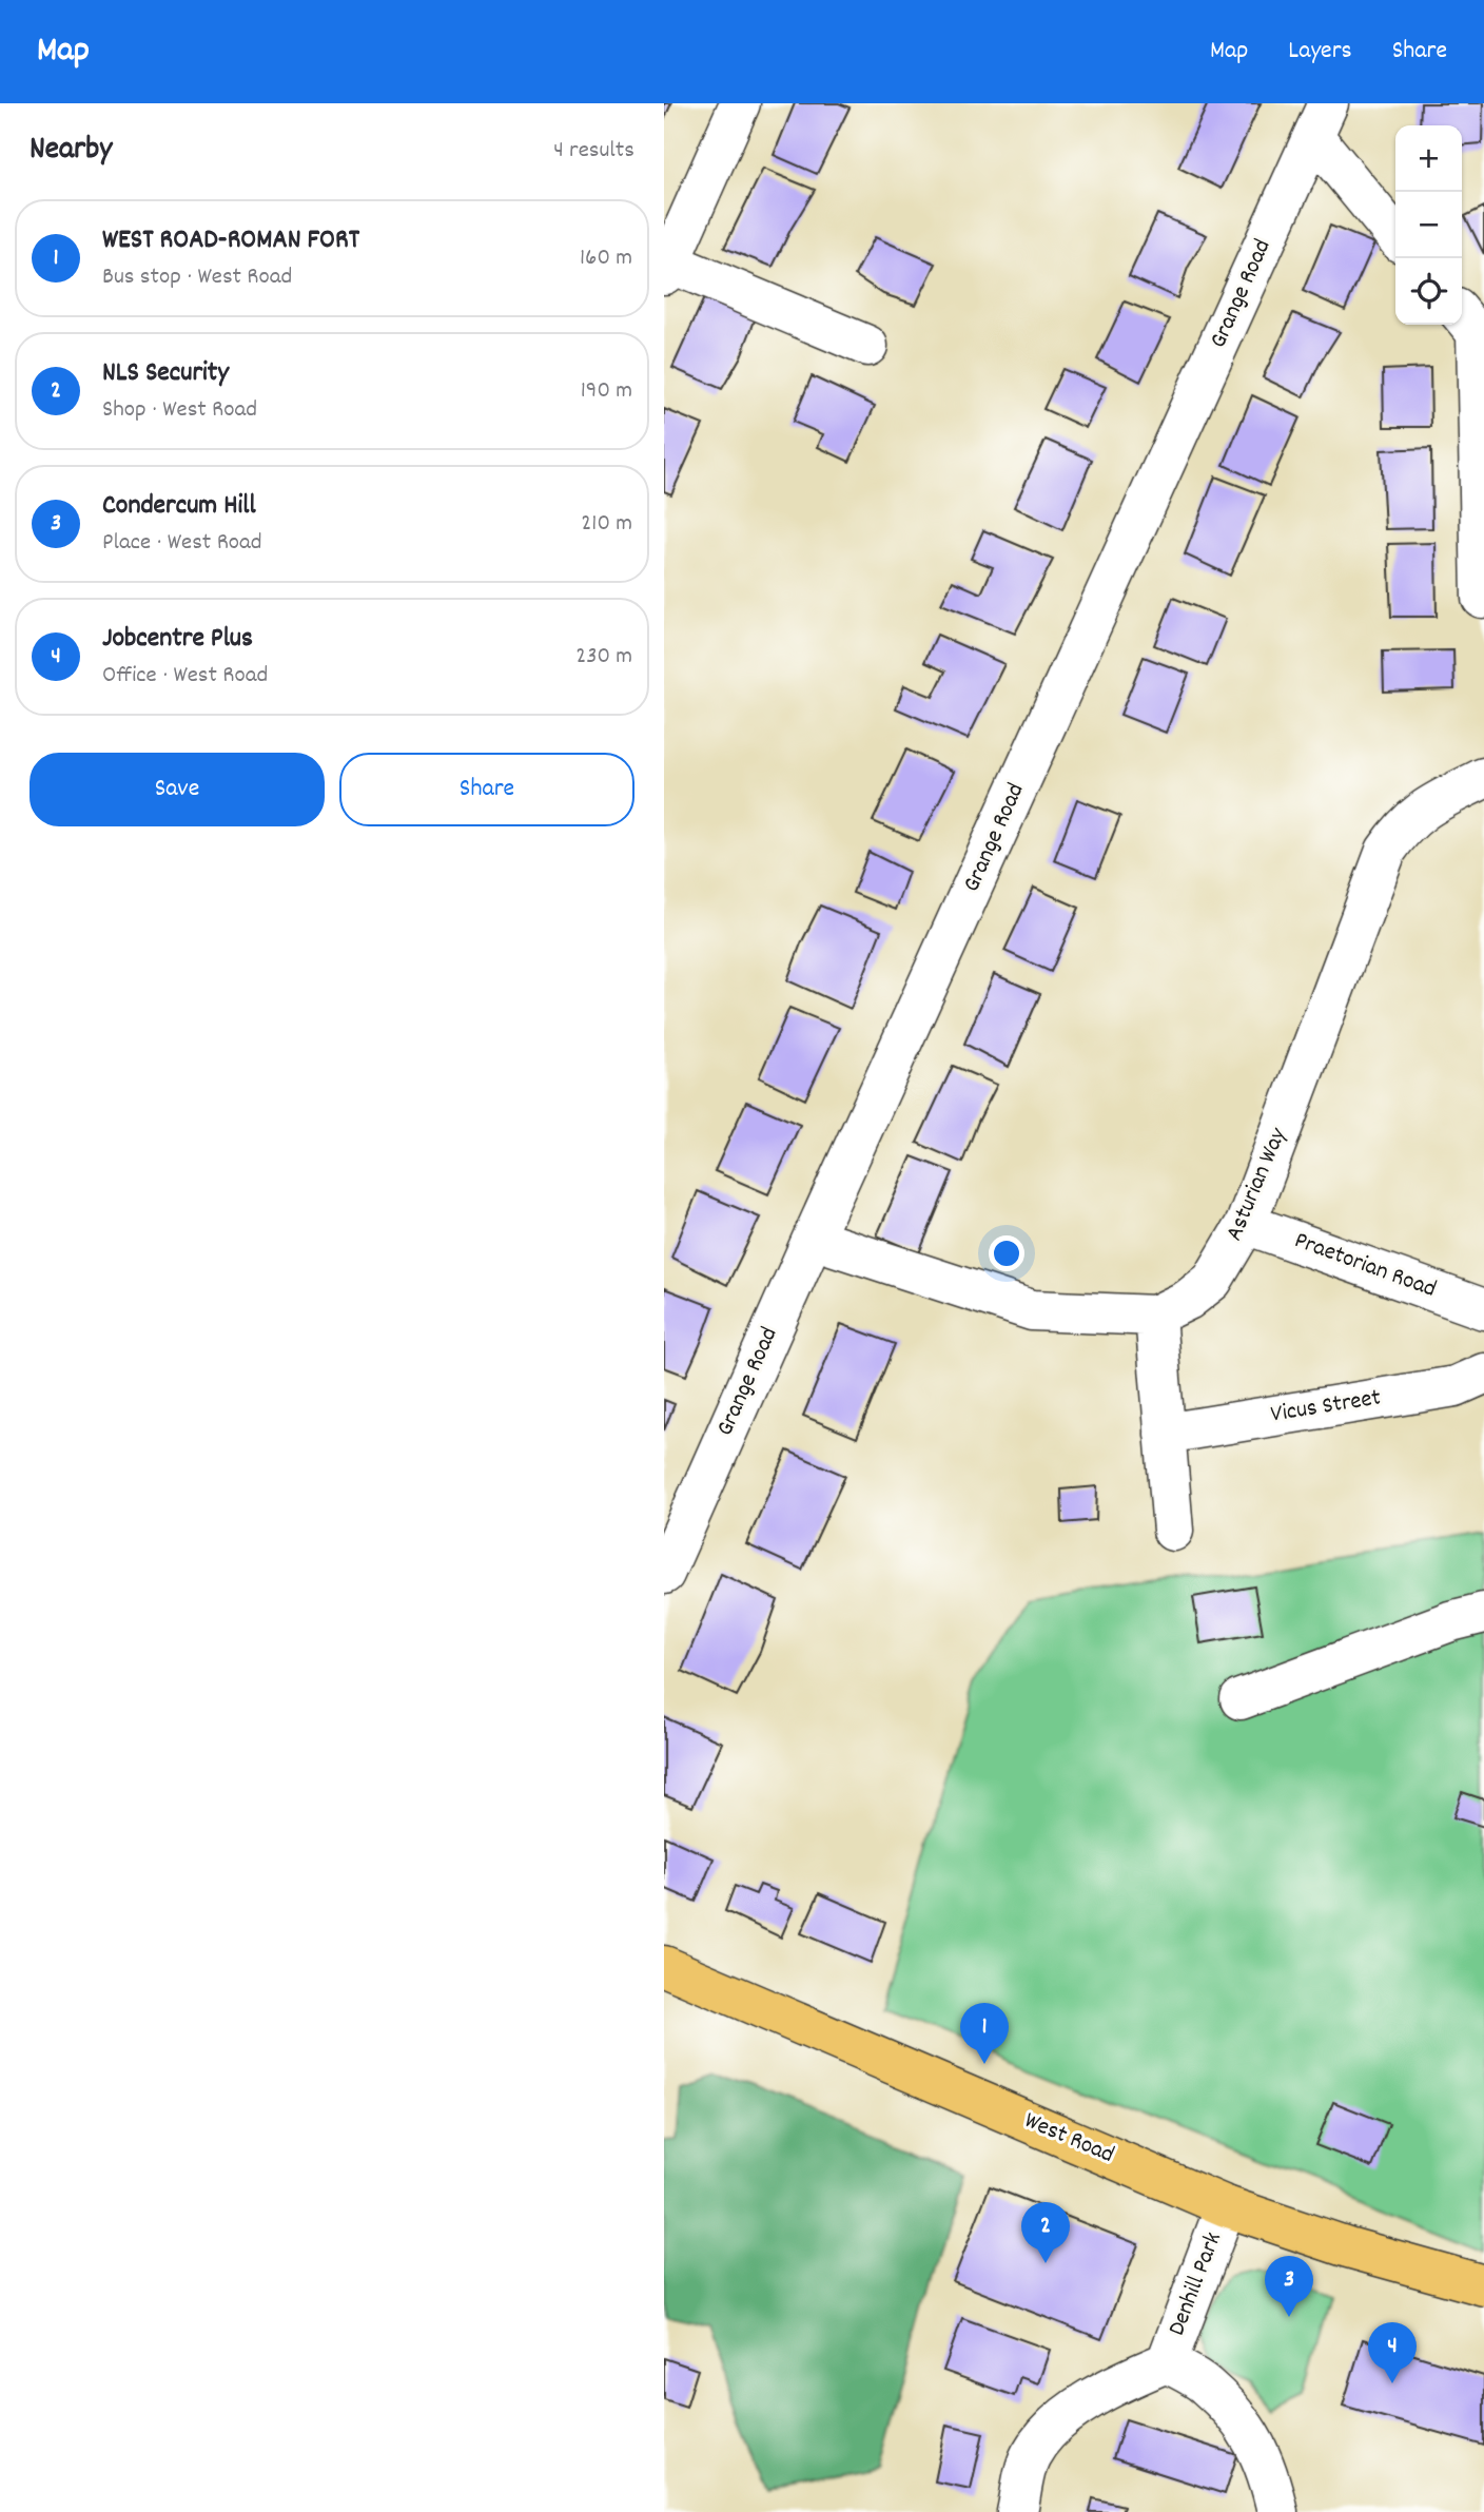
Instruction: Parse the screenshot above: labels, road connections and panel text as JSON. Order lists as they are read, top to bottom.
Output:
{
  "streets": {
    "main road": ["West Road"],
    "street": [
      "Grange Road",
      "Asturian Way",
      "Praetorian Road",
      "Vicus Street",
      "Denhill Park"
    ]
  },
  "crossings": [
    ["Grange Road", "Asturian Way"],
    ["Asturian Way", "Praetorian Road"],
    ["West Road", "Denhill Park"]
  ],
  "page": {
    "header": "Map",
    "nav": ["Map", "Layers", "Share"],
    "heading": ["Nearby", "4 results"],
    "map_buttons": ["+", "−"],
    "list": [
      {
        "mark": "1",
        "name": "WEST ROAD-ROMAN FORT",
        "note": "Bus stop · West Road",
        "value": "160 m"
      },
      {
        "mark": "2",
        "name": "NLS Security",
        "note": "Shop · West Road",
        "value": "190 m"
      },
      {
        "mark": "3",
        "name": "Condercum Hill",
        "note": "Place · West Road",
        "value": "210 m"
      },
      {
        "mark": "4",
        "name": "Jobcentre Plus",
        "note": "Office · West Road",
        "value": "230 m"
      }
    ],
    "buttons": ["Save", "Share"],
    "pins": [
      "1",
      "2",
      "3",
      "4"
    ]
  }
}
